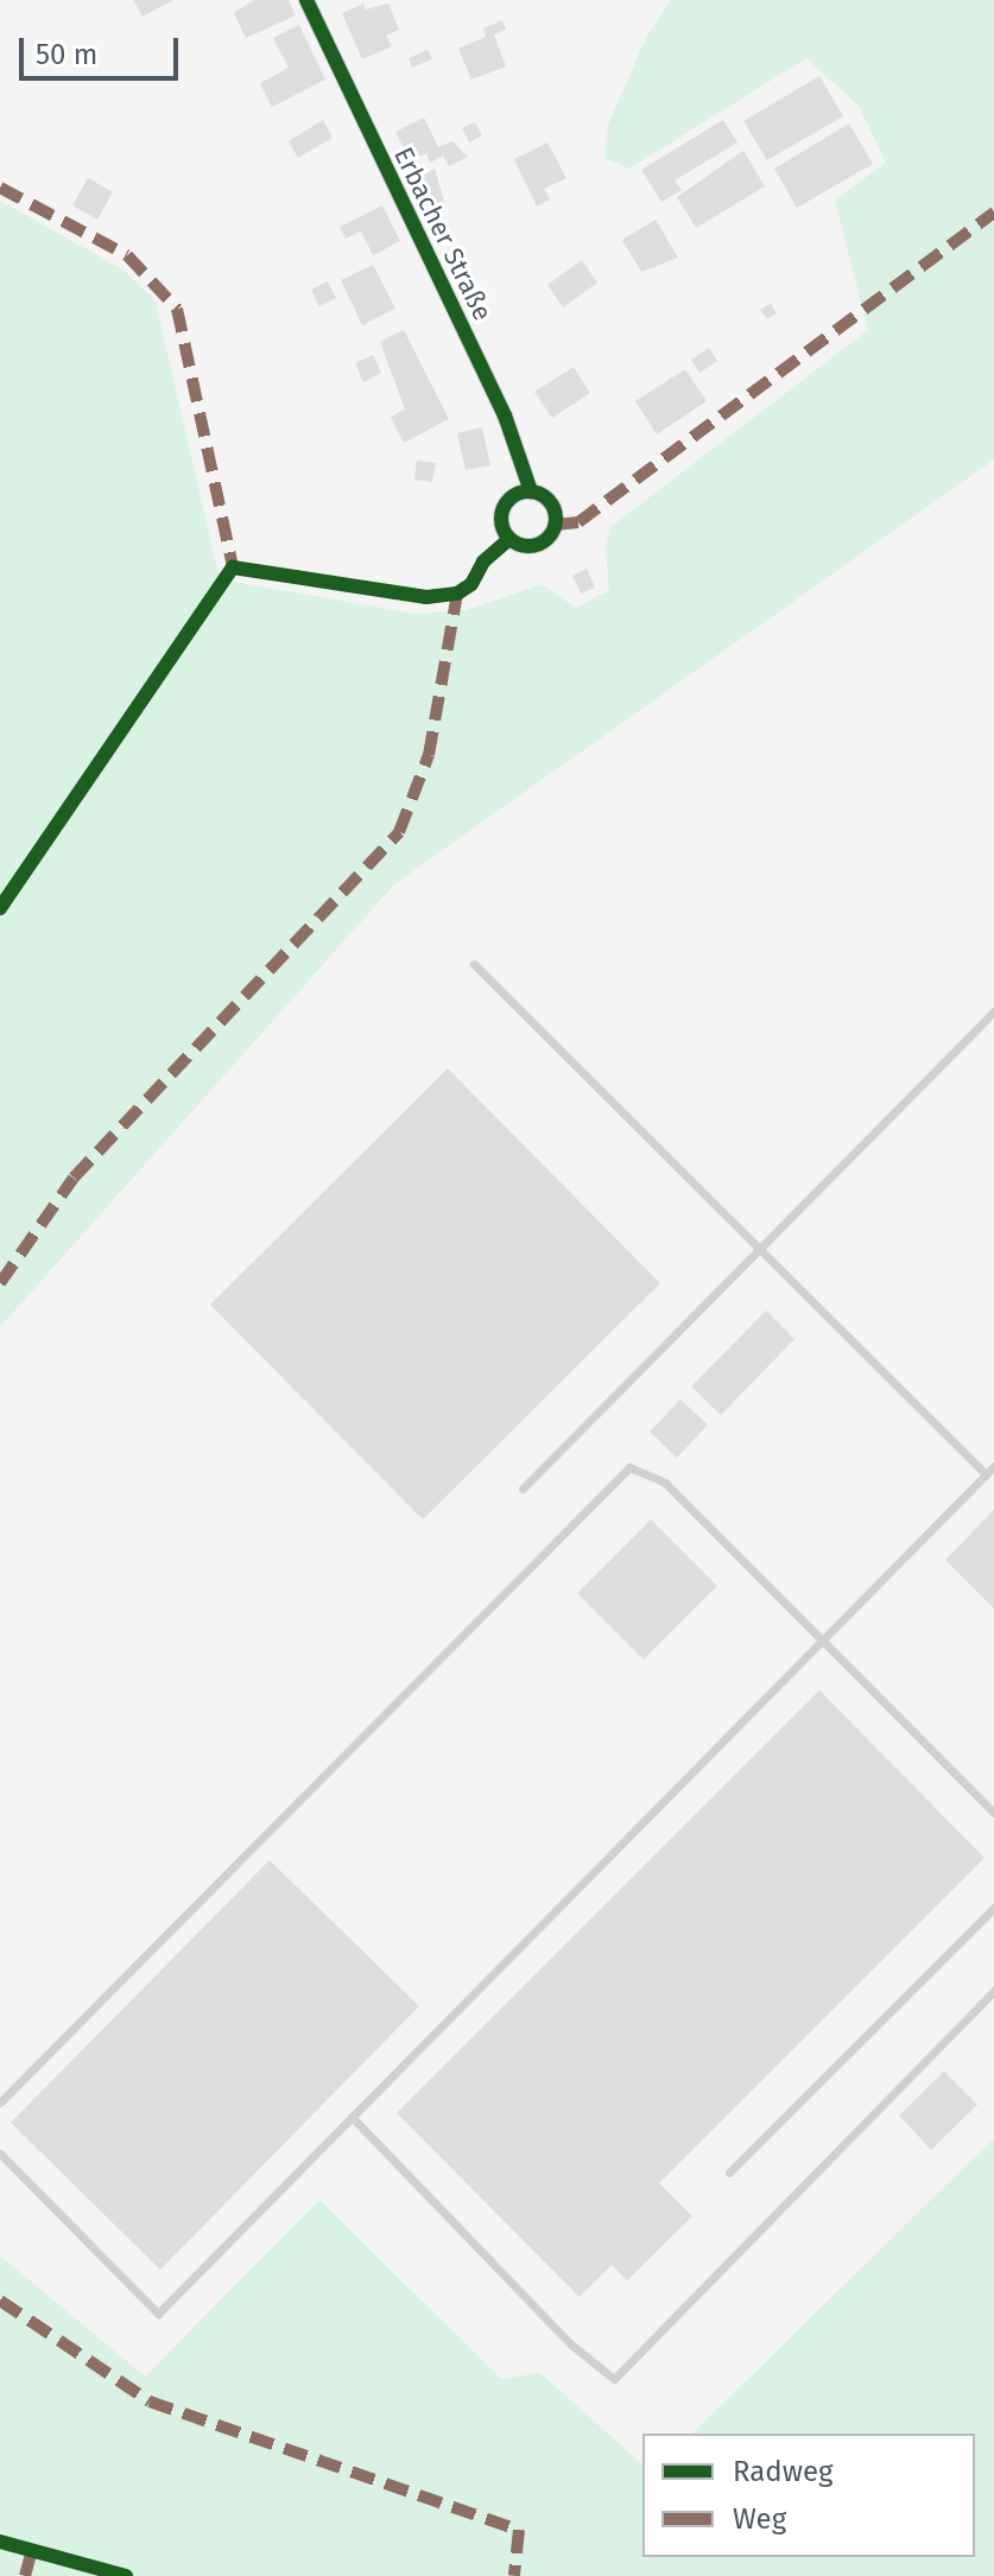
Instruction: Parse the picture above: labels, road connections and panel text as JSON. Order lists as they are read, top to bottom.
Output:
{
  "streets": {
    "street": ["Erbacher Straße"]
  },
  "legend": ["Radweg", "Weg"],
  "scale_bar": "50 m"
}
